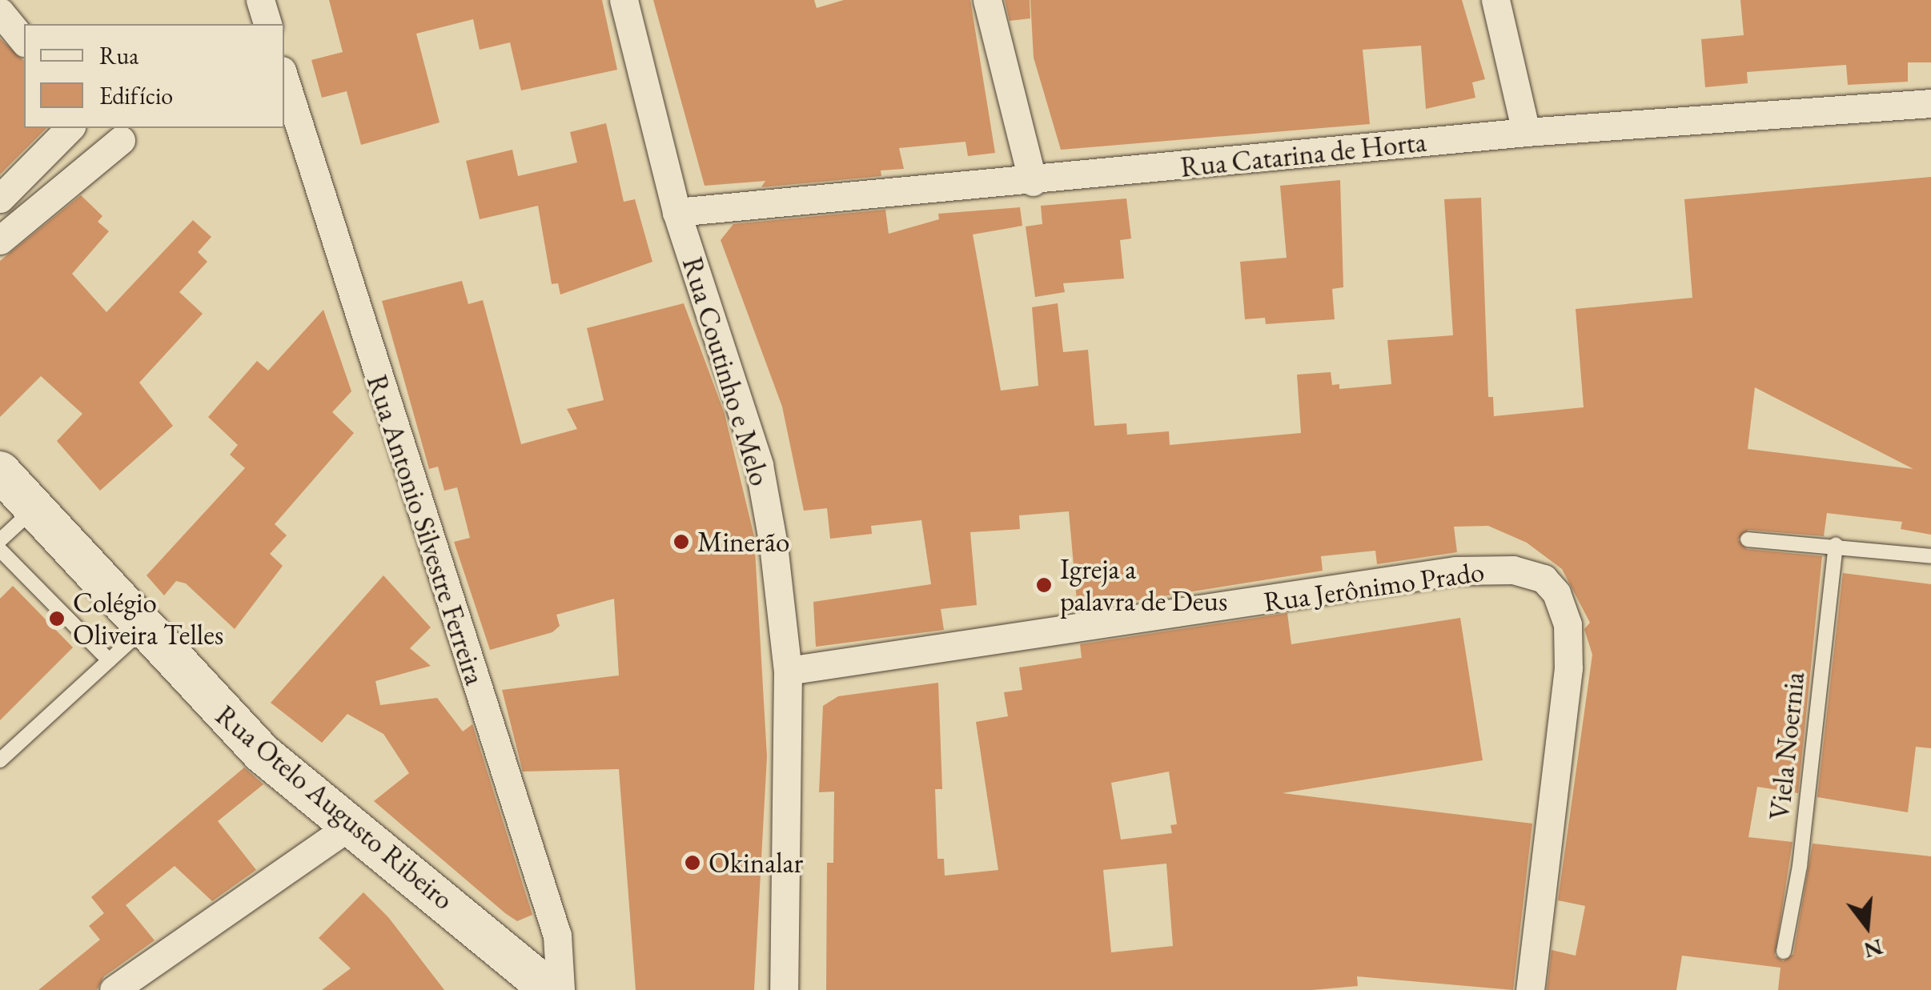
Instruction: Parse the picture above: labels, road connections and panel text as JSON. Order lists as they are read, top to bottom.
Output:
{
  "streets": {
    "street": [
      "Rua Catarina de Horta",
      "Rua Coutinho e Melo",
      "Rua Antonio Silvestre Ferreira",
      "Rua Jerônimo Prado",
      "Rua Otelo Augusto Ribeiro"
    ],
    "lane": ["Viela Noernia"]
  },
  "crossings": [
    ["Rua Catarina de Horta", "Rua Coutinho e Melo"],
    ["Rua Coutinho e Melo", "Rua Jerônimo Prado"]
  ],
  "places": [
    "Minerão",
    "Igreja a palavra de Deus",
    "Colégio Oliveira Telles",
    "Okinalar"
  ],
  "legend": ["Rua", "Edifício"],
  "north": "bottom"
}
